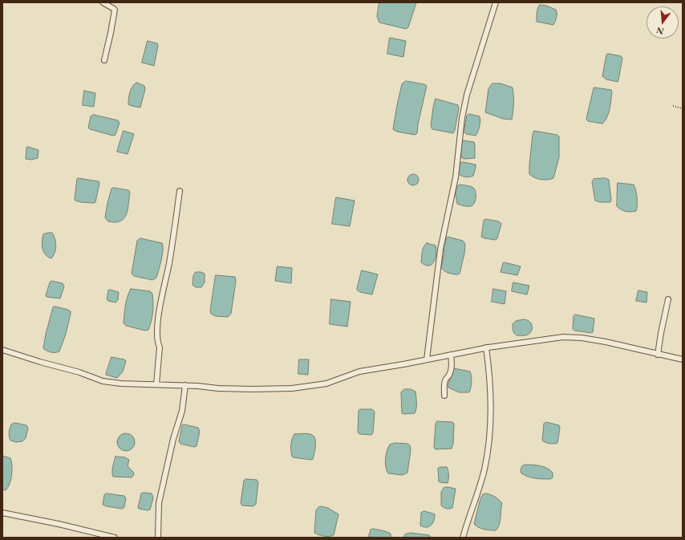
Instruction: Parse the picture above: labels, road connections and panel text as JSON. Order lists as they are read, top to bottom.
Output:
{
  "north": "bottom"
}
